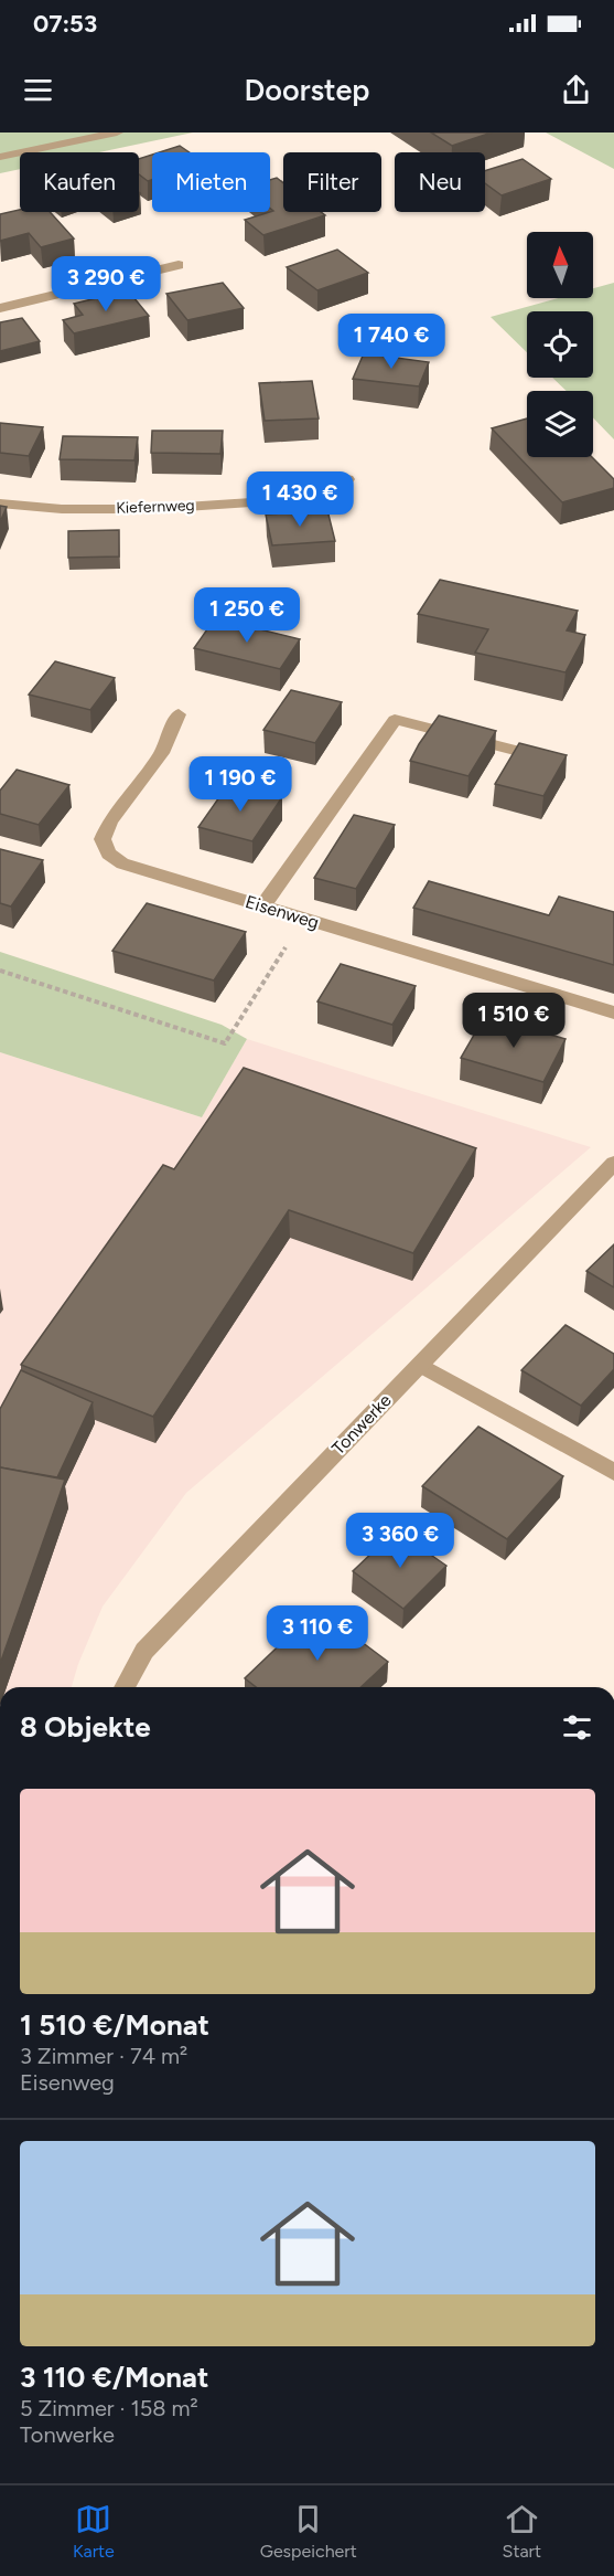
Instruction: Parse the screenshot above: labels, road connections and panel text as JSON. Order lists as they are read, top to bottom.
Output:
{
  "streets": {
    "street": ["Kiefernweg", "Eisenweg", "Tonwerke"]
  },
  "north": "top",
  "page": {
    "status": "07:53",
    "header": "Doorstep",
    "chip": [
      "Kaufen",
      "Mieten",
      "Filter",
      "Neu"
    ],
    "price": [
      "3 290 €",
      "1 740 €",
      "1 430 €",
      "1 250 €",
      "1 190 €",
      "1 510 €",
      "3 360 €",
      "3 110 €"
    ],
    "heading": "8 Objekte",
    "list": [
      {
        "name": "1 510 €/Monat",
        "note": "3 Zimmer · 74 m² · Eisenweg"
      },
      {
        "name": "3 110 €/Monat",
        "note": "5 Zimmer · 158 m² · Tonwerke"
      }
    ],
    "tabs": ["Karte", "Gespeichert", "Start"]
  }
}
